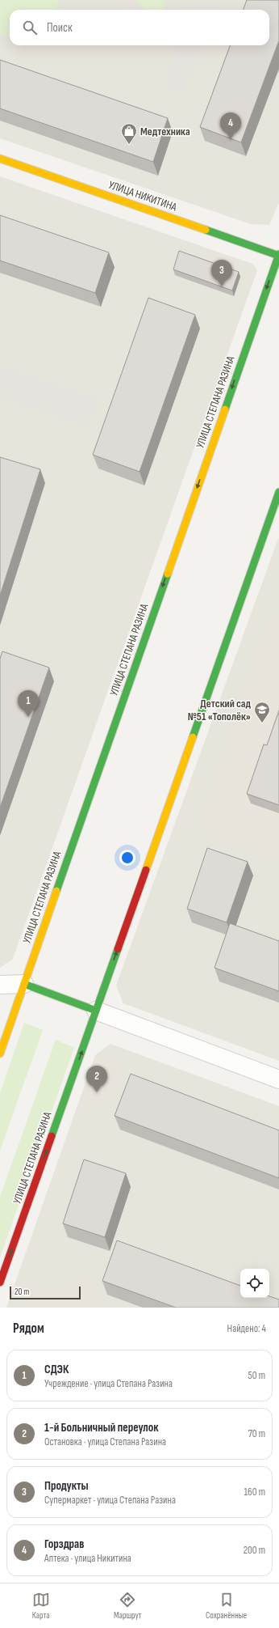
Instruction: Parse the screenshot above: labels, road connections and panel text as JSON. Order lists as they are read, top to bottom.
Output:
{
  "streets": {
    "main road": ["УЛИЦА НИКИТИНА", "УЛИЦА СТЕПАНА РАЗИНА"]
  },
  "crossings": [
    ["УЛИЦА НИКИТИНА", "УЛИЦА СТЕПАНА РАЗИНА"]
  ],
  "places": {
    "shop": ["Медтехника"],
    "school or university": ["Детский сад №51 «Тополёк»"]
  },
  "scale_bar": "20 m",
  "page": {
    "search": "Поиск",
    "pins": [
      "4",
      "3",
      "1",
      "2"
    ],
    "scale": "20 m",
    "heading": ["Рядом", "Найдено: 4"],
    "list": [
      {
        "mark": "1",
        "name": "СДЭК",
        "note": "Учреждение · улица Степана Разина",
        "value": "50 m"
      },
      {
        "mark": "2",
        "name": "1-й Больничный переулок",
        "note": "Остановка · улица Степана Разина",
        "value": "70 m"
      },
      {
        "mark": "3",
        "name": "Продукты",
        "note": "Супермаркет · улица Степана Разина",
        "value": "160 m"
      },
      {
        "mark": "4",
        "name": "Горздрав",
        "note": "Аптека · улица Никитина",
        "value": "200 m"
      }
    ],
    "nav": ["Карта", "Маршрут", "Сохранённые"]
  }
}
